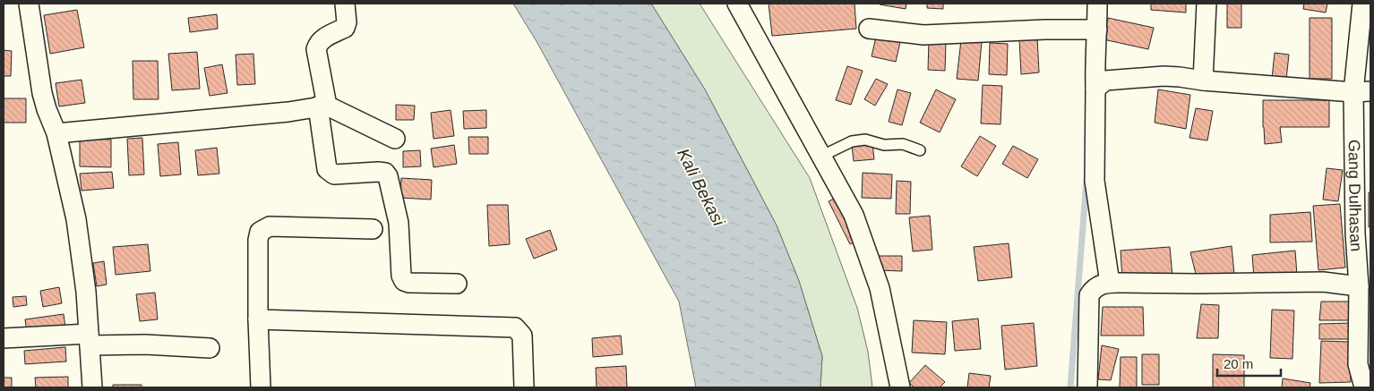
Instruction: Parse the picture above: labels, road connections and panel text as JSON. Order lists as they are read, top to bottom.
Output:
{
  "streets": {
    "street": ["Gang Dulhasan"]
  },
  "water": ["Kali Bekasi"],
  "scale_bar": "20 m"
}
